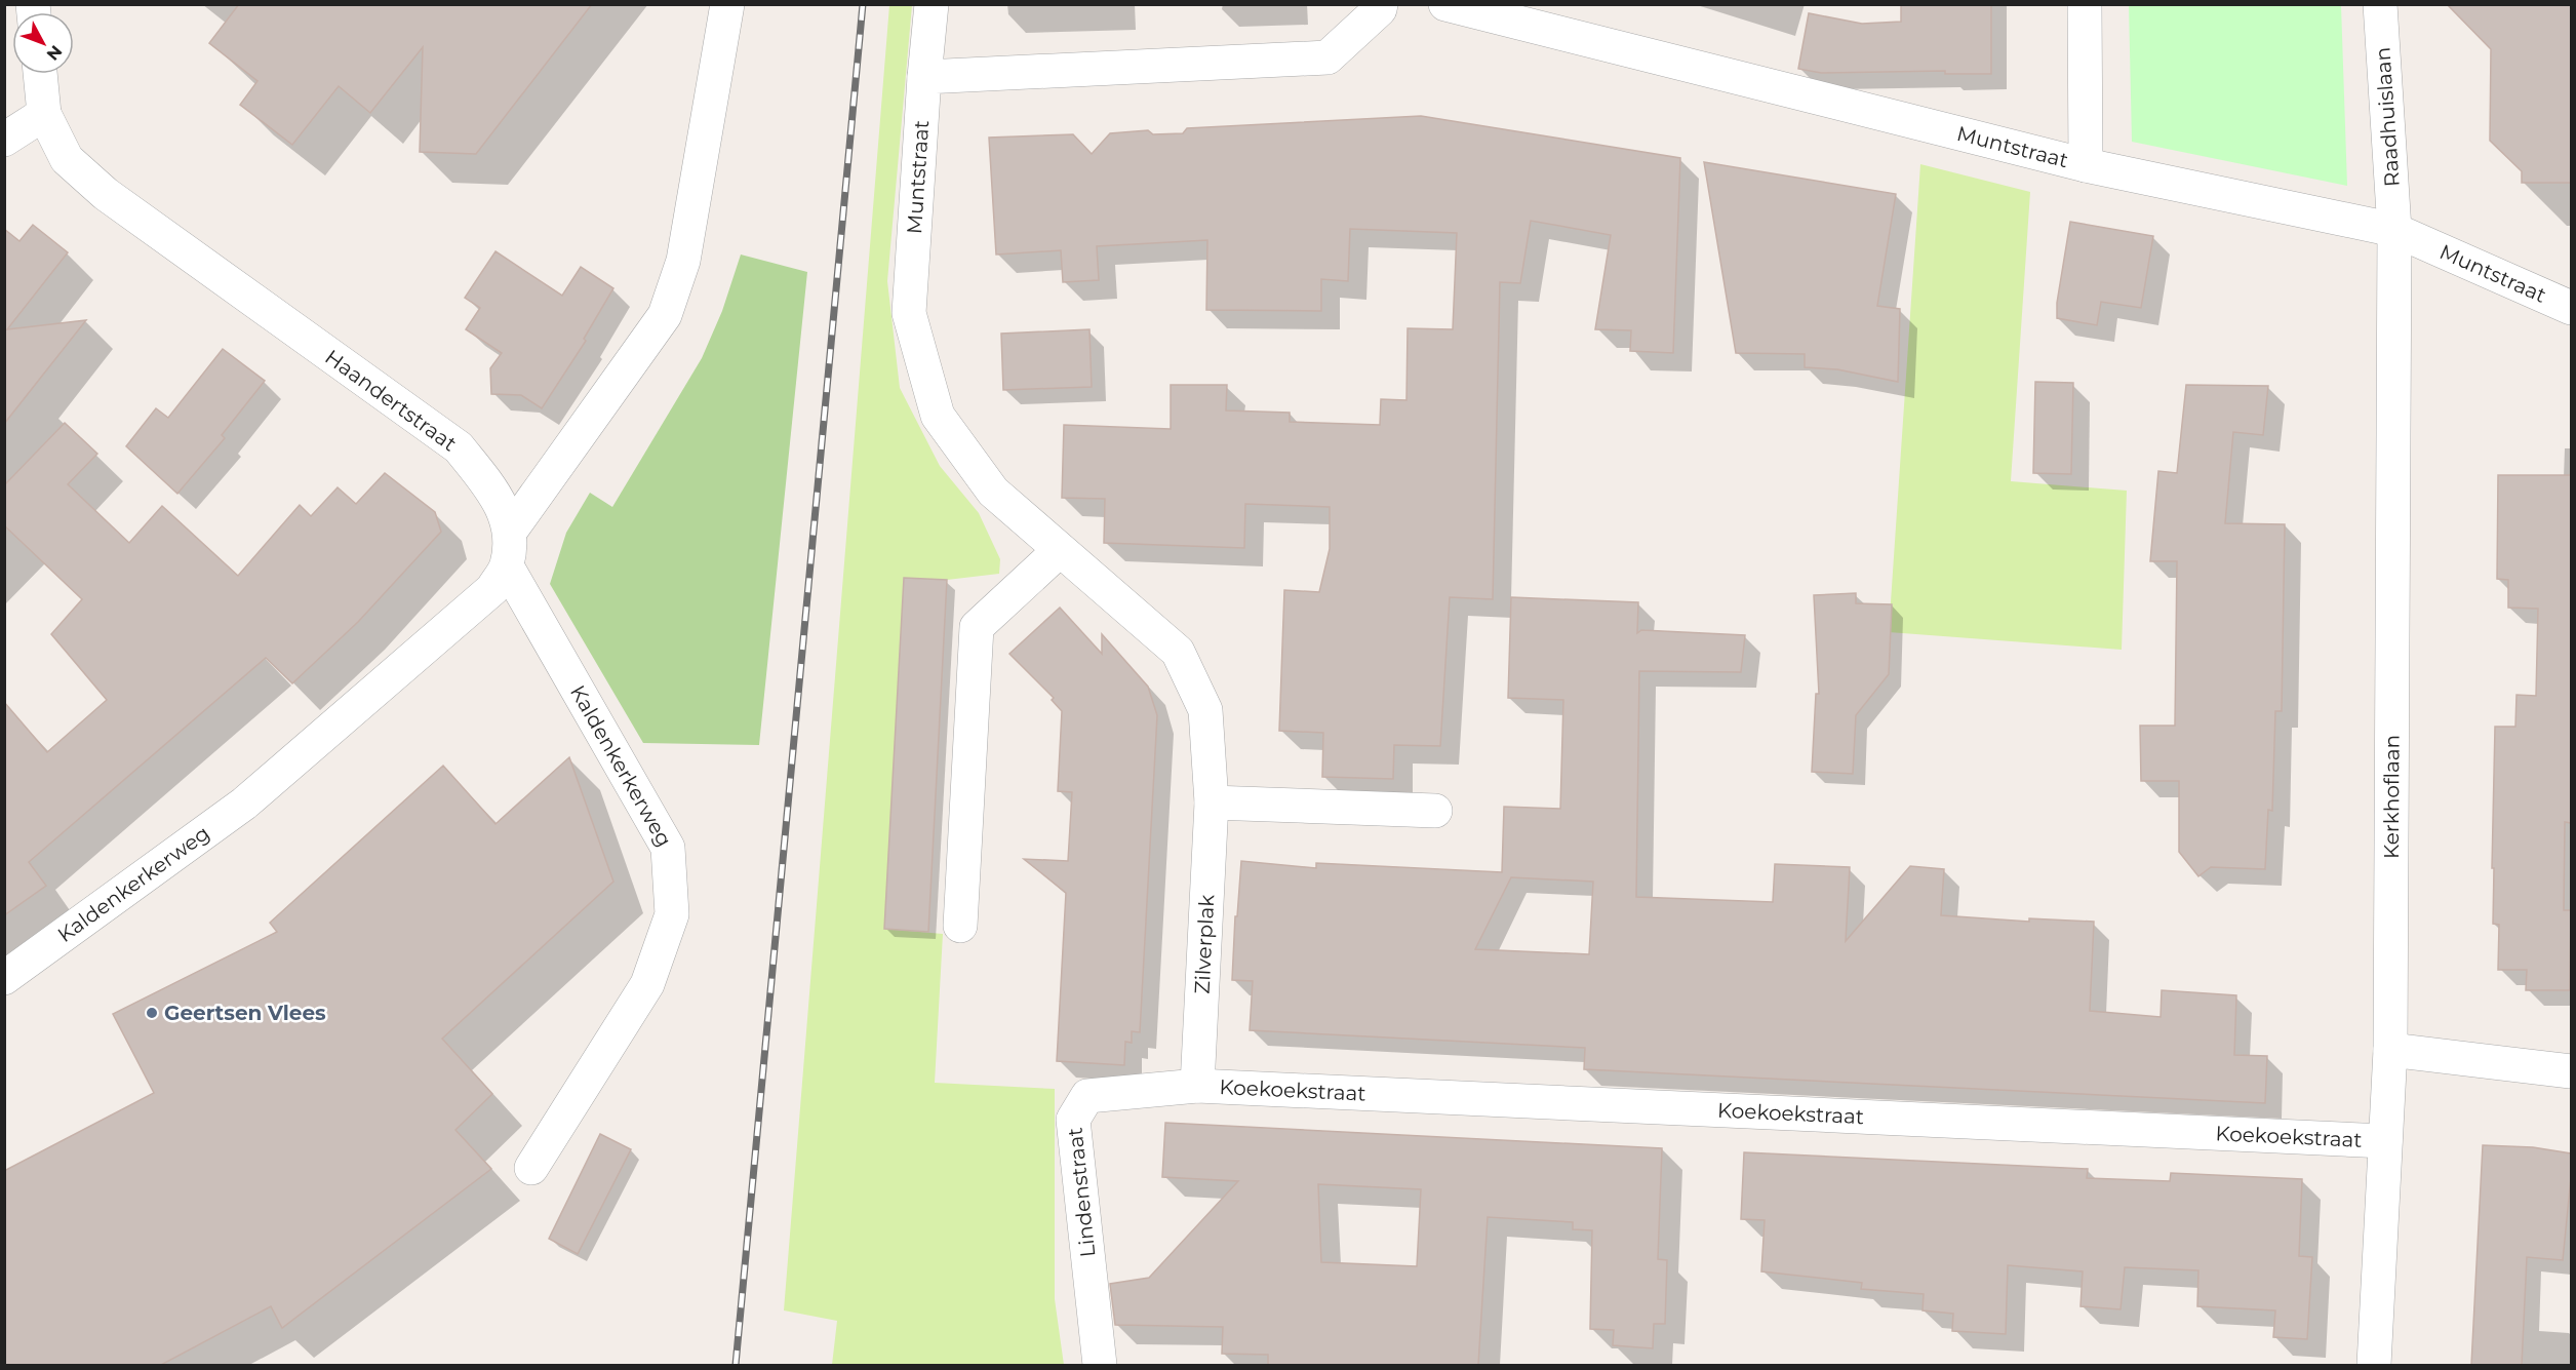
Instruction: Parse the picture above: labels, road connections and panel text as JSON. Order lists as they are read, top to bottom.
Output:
{
  "streets": {
    "street": [
      "Raadhuislaan",
      "Muntstraat",
      "Haandertstraat",
      "Kaldenkerkerweg",
      "Kerkhoflaan",
      "Zilverplak",
      "Koekoekstraat",
      "Lindenstraat"
    ]
  },
  "crossings": [
    ["Raadhuislaan", "Muntstraat"],
    ["Raadhuislaan", "Kerkhoflaan"],
    ["Muntstraat", "Kerkhoflaan"],
    ["Muntstraat", "Zilverplak"],
    ["Haandertstraat", "Kaldenkerkerweg"],
    ["Kerkhoflaan", "Koekoekstraat"],
    ["Zilverplak", "Koekoekstraat"],
    ["Zilverplak", "Lindenstraat"],
    ["Koekoekstraat", "Lindenstraat"]
  ],
  "places": ["Geertsen Vlees"],
  "north": "bottom right"
}
